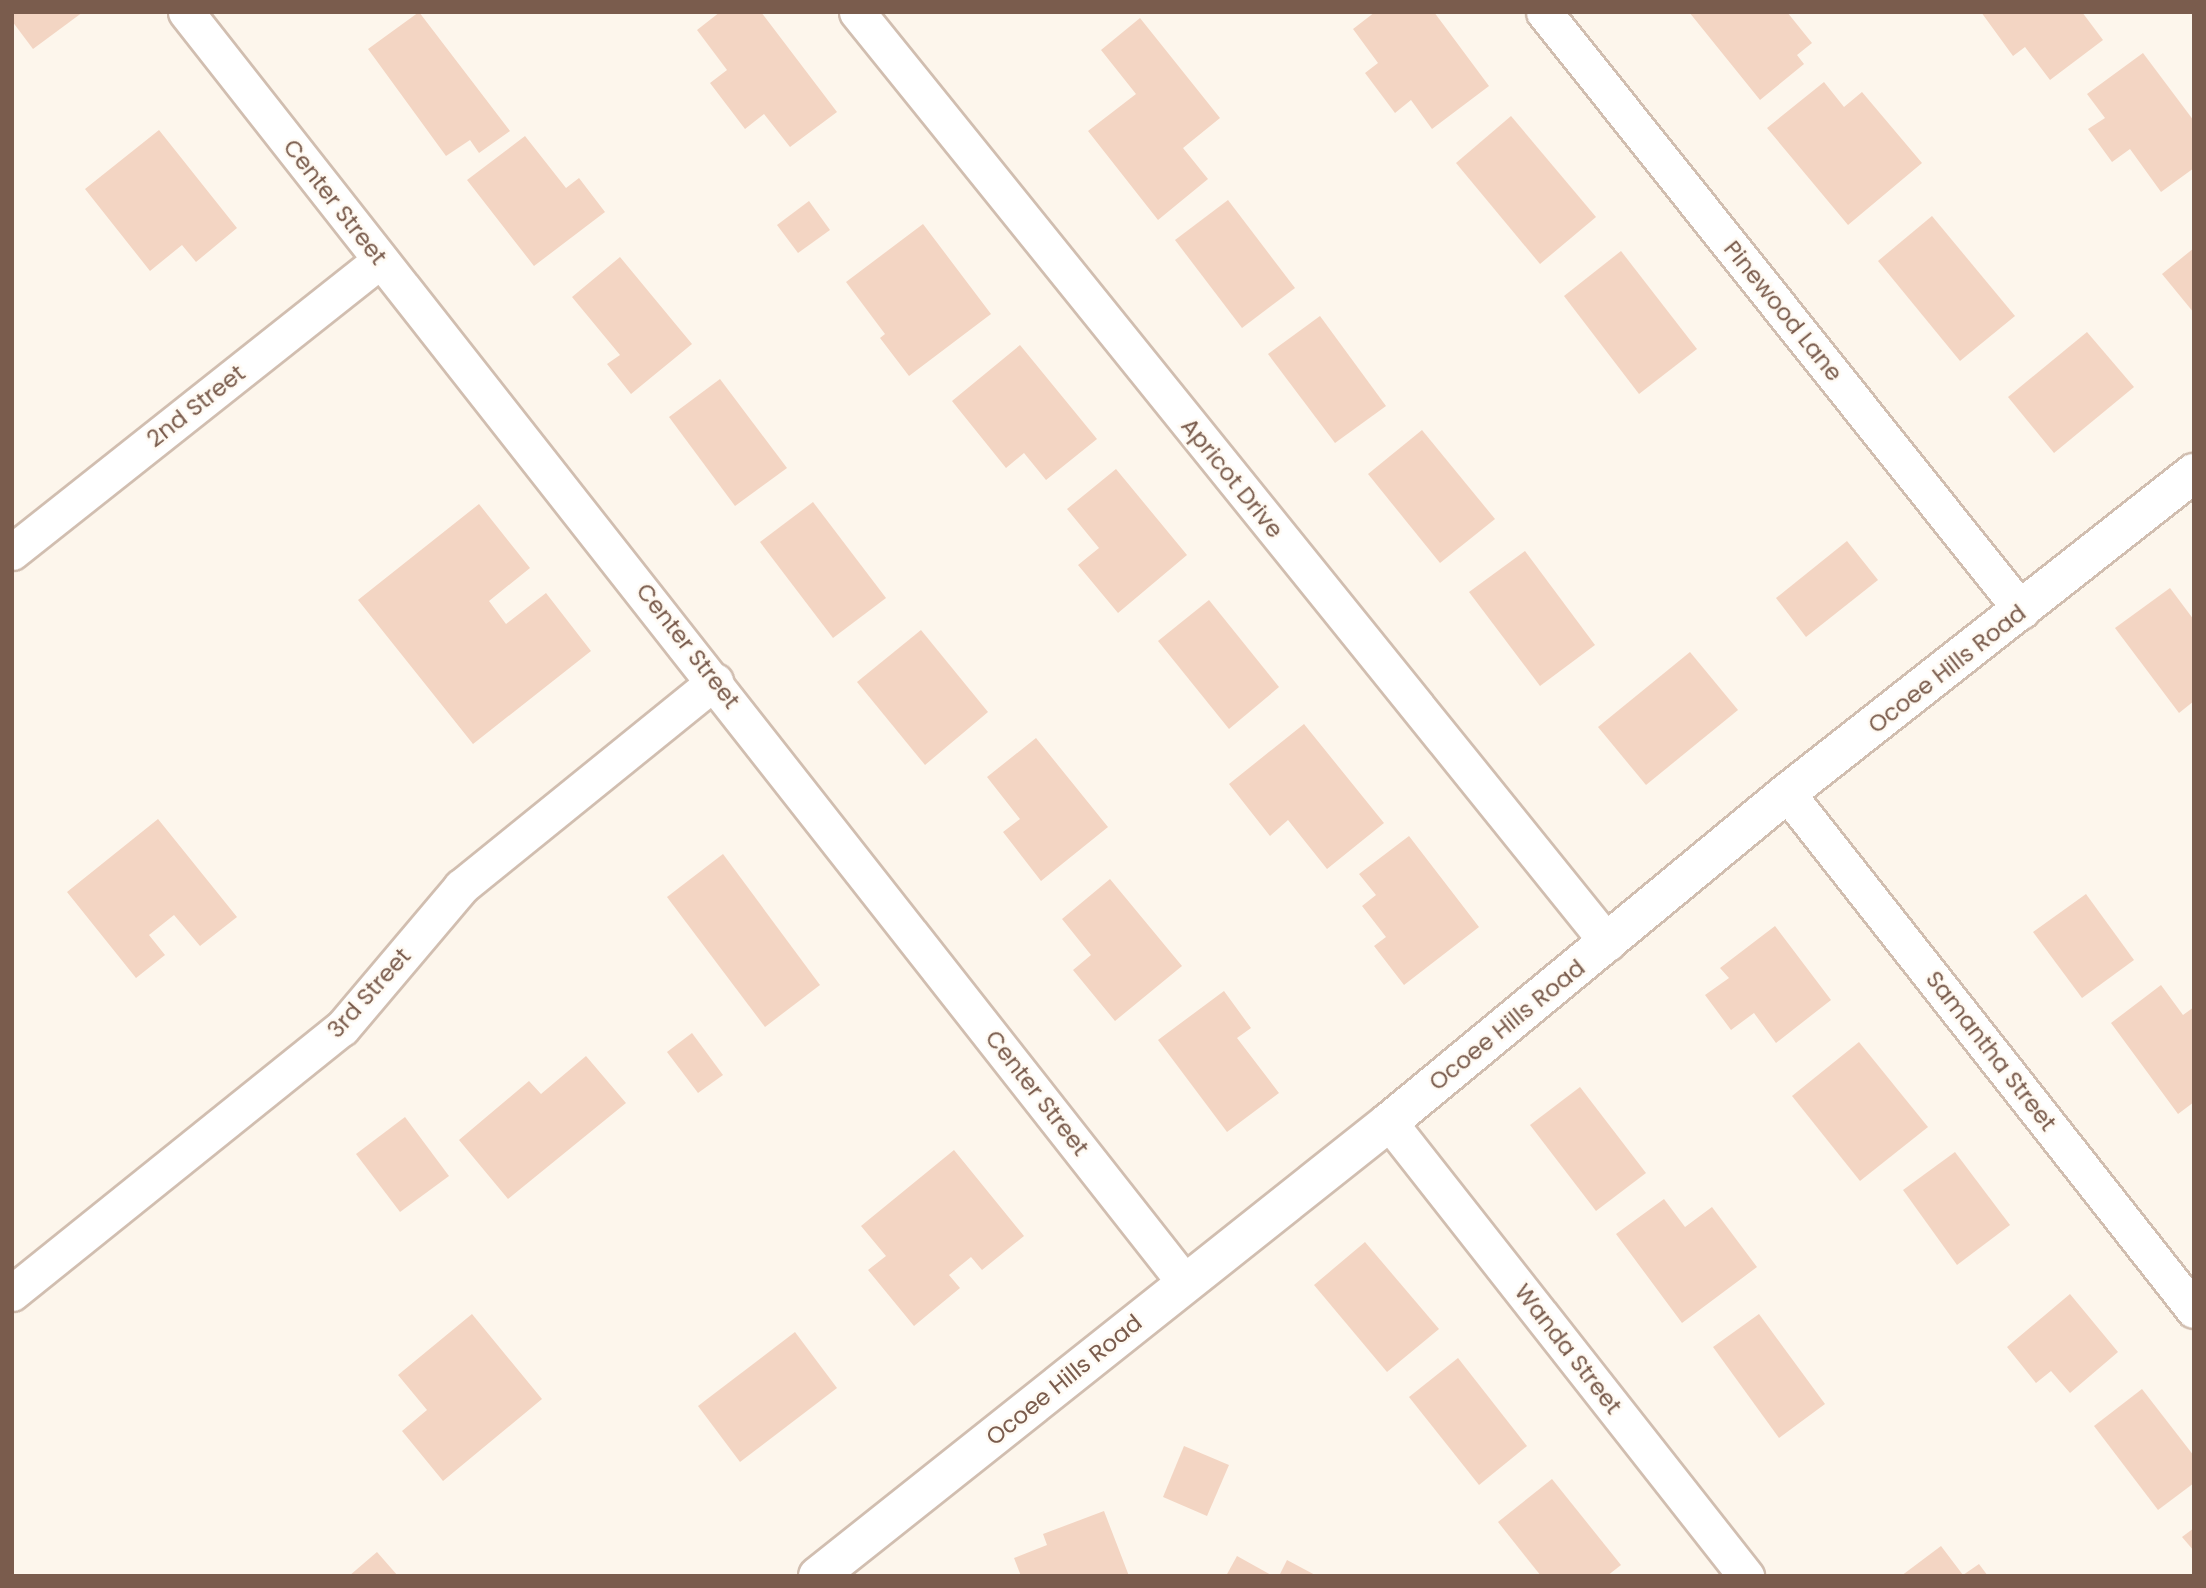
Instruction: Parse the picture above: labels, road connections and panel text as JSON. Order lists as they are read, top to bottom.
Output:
{
  "streets": {
    "street": [
      "Center Street",
      "Pinewood Lane",
      "2nd Street",
      "Apricot Drive",
      "Ocoee Hills Road",
      "3rd Street",
      "Samantha Street",
      "Wanda Street"
    ]
  },
  "crossings": [
    ["Center Street", "2nd Street"],
    ["Center Street", "Ocoee Hills Road"],
    ["Center Street", "3rd Street"],
    ["Pinewood Lane", "Ocoee Hills Road"],
    ["Apricot Drive", "Ocoee Hills Road"],
    ["Ocoee Hills Road", "Samantha Street"],
    ["Ocoee Hills Road", "Wanda Street"]
  ]
}
